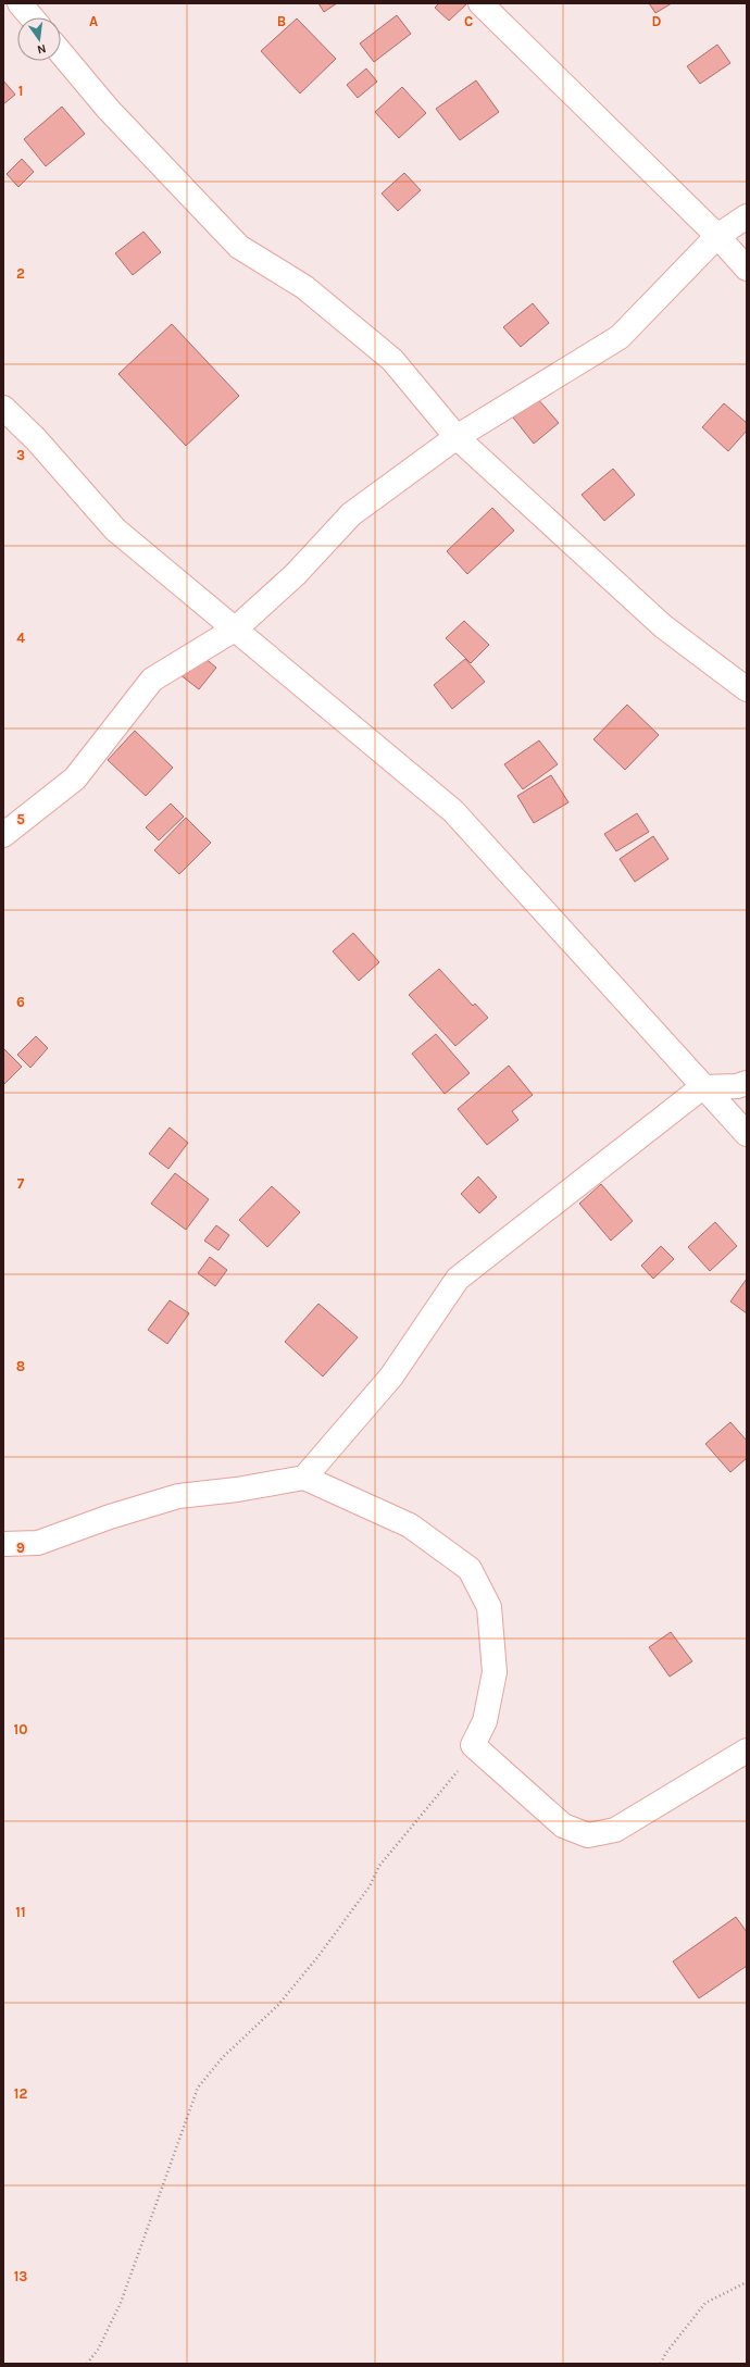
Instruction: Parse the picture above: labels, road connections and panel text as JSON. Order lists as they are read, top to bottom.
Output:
{
  "north": "bottom",
  "grid": {
    "columns": [
      "A",
      "B",
      "C",
      "D"
    ],
    "rows": [
      "1",
      "2",
      "3",
      "4",
      "5",
      "6",
      "7",
      "8",
      "9",
      "10",
      "11",
      "12",
      "13"
    ]
  }
}
